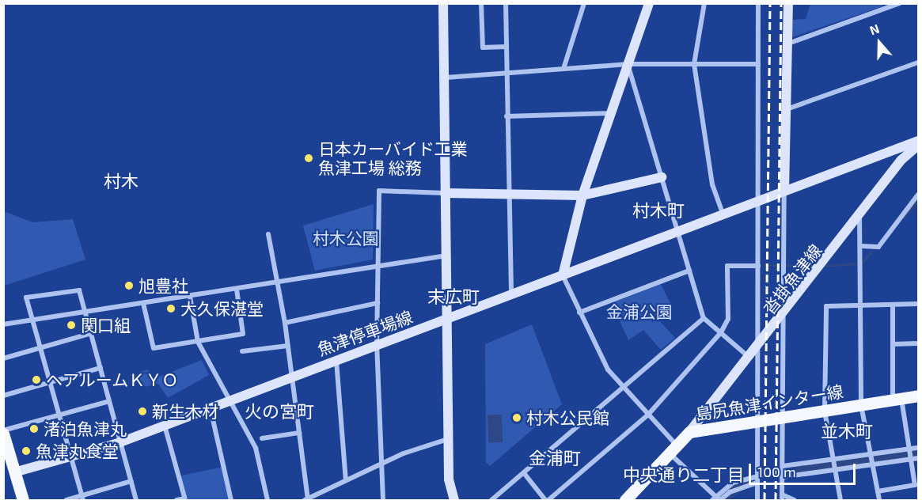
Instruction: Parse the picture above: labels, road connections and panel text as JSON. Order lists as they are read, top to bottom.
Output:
{
  "streets": {
    "main road": ["島尻魚津インター線"],
    "street": ["沓掛魚津線", "魚津停車場線"]
  },
  "crossings": [
    ["沓掛魚津線", "島尻魚津インター線"]
  ],
  "districts": [
    "村木",
    "村木町",
    "末広町",
    "火の宮町",
    "並木町",
    "金浦町",
    "中央通り二丁目"
  ],
  "parks": ["村木公園", "金浦公園"],
  "places": [
    "日本カーバイド工業 魚津工場 総務",
    "旭豊社",
    "大久保湛堂",
    "関口組",
    "ヘアルームＫＹＯ",
    "新生木材",
    "村木公民館",
    "渚泊魚津丸",
    "魚津丸食堂"
  ],
  "scale_bar": "100 m",
  "north": "top"
}
